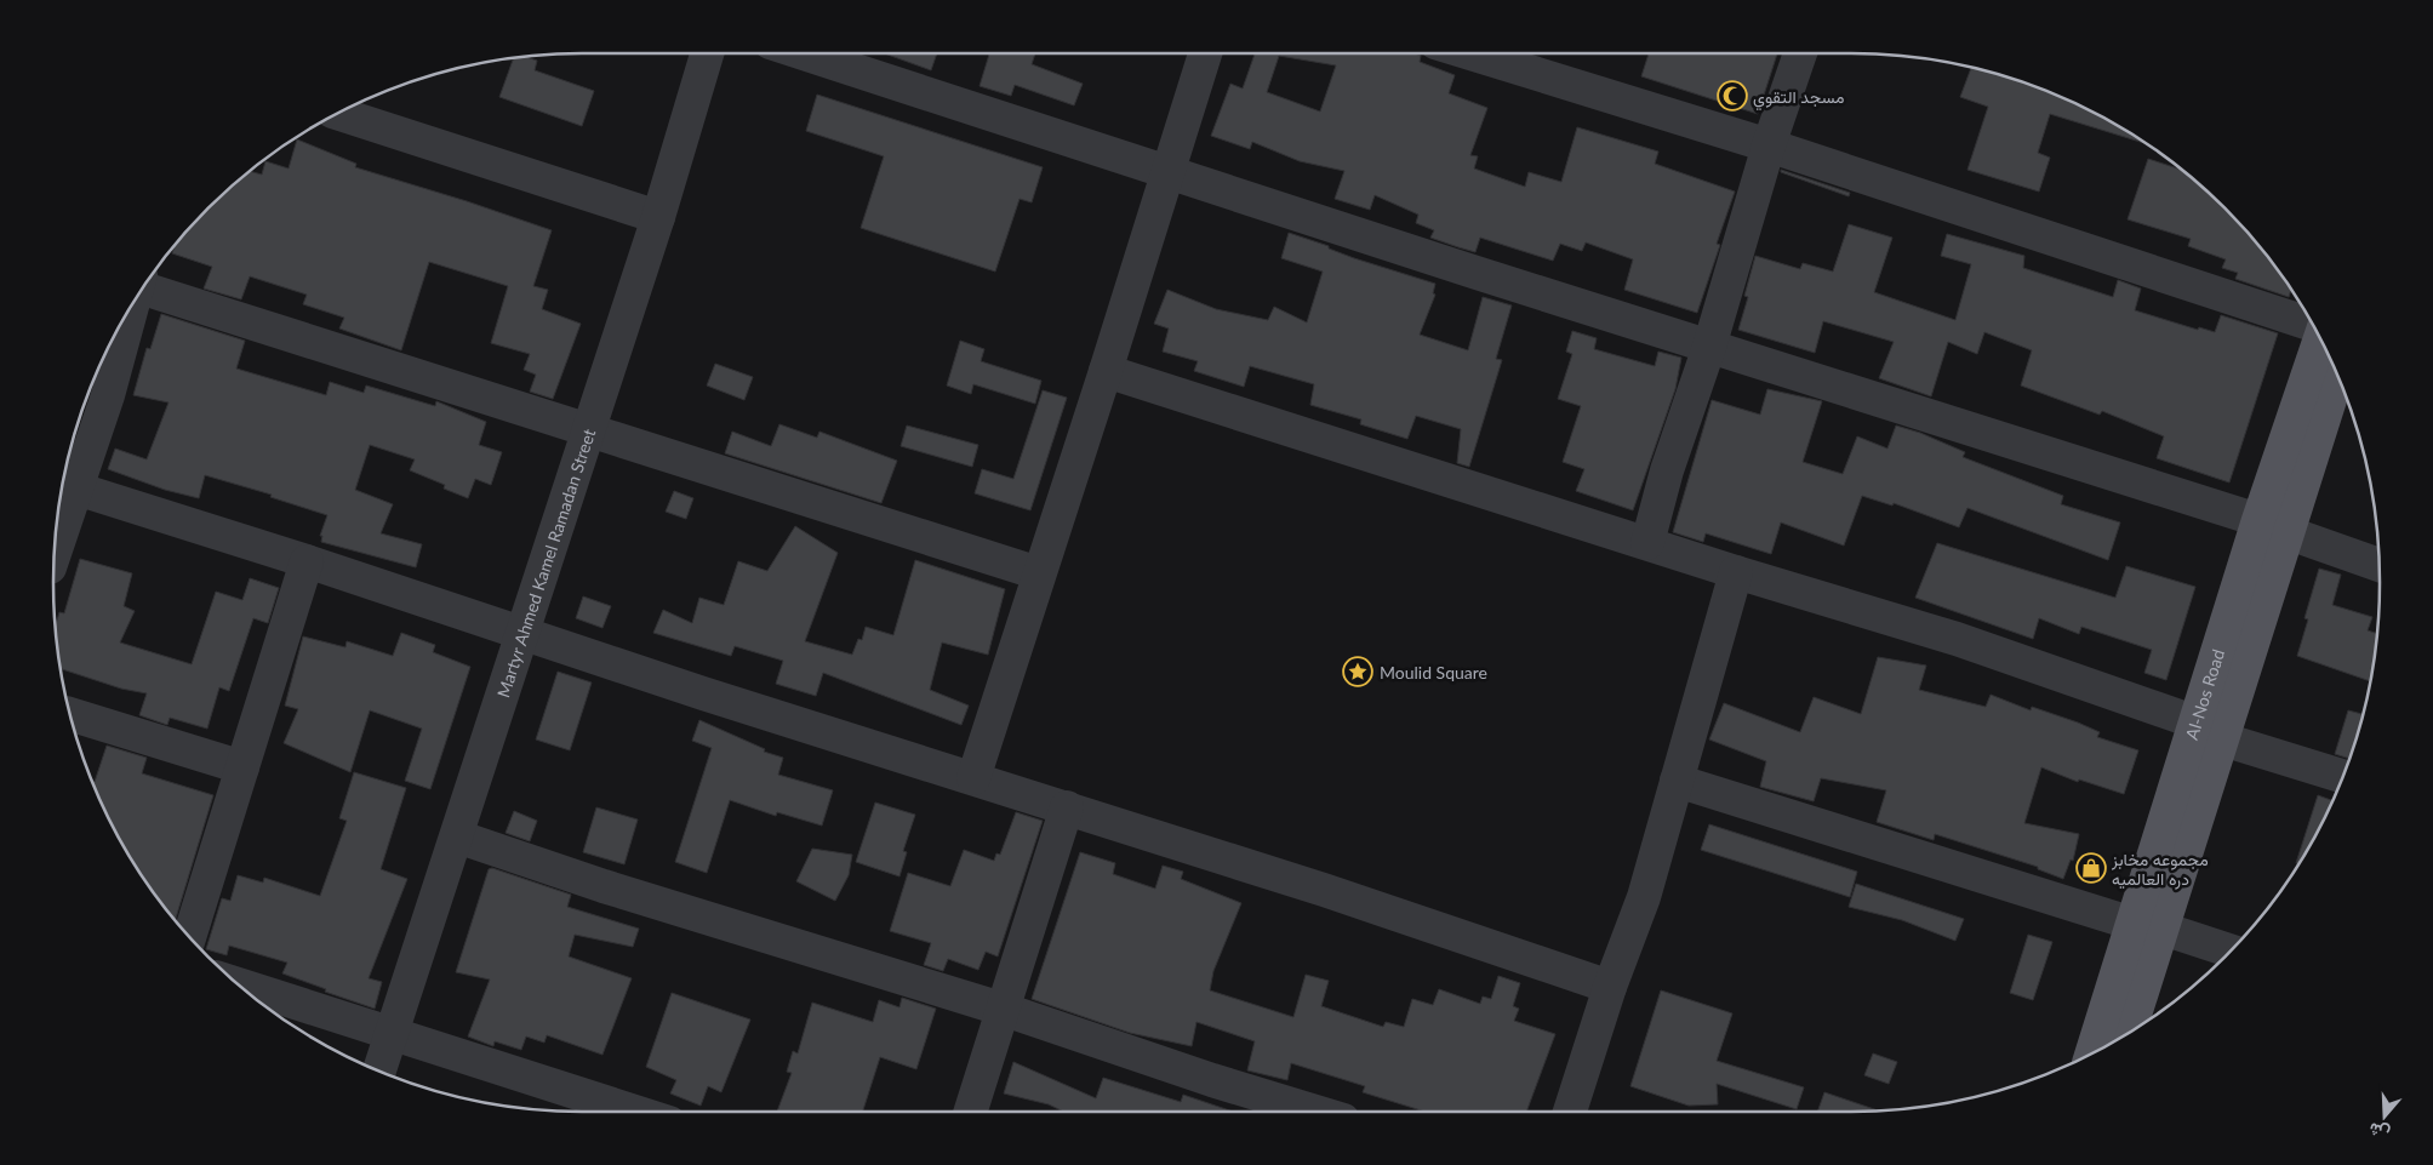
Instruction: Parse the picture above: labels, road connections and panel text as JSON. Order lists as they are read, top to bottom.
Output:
{
  "streets": {
    "main road": ["Al-Nos Road"],
    "street": ["Martyr Ahmed Kamel Ramadan Street"]
  },
  "places": {
    "mosque": ["مسجد التقوي"],
    "place": ["Moulid Square"],
    "shop": ["مجموعه مخابز دره العالميه"]
  },
  "north": "bottom"
}
